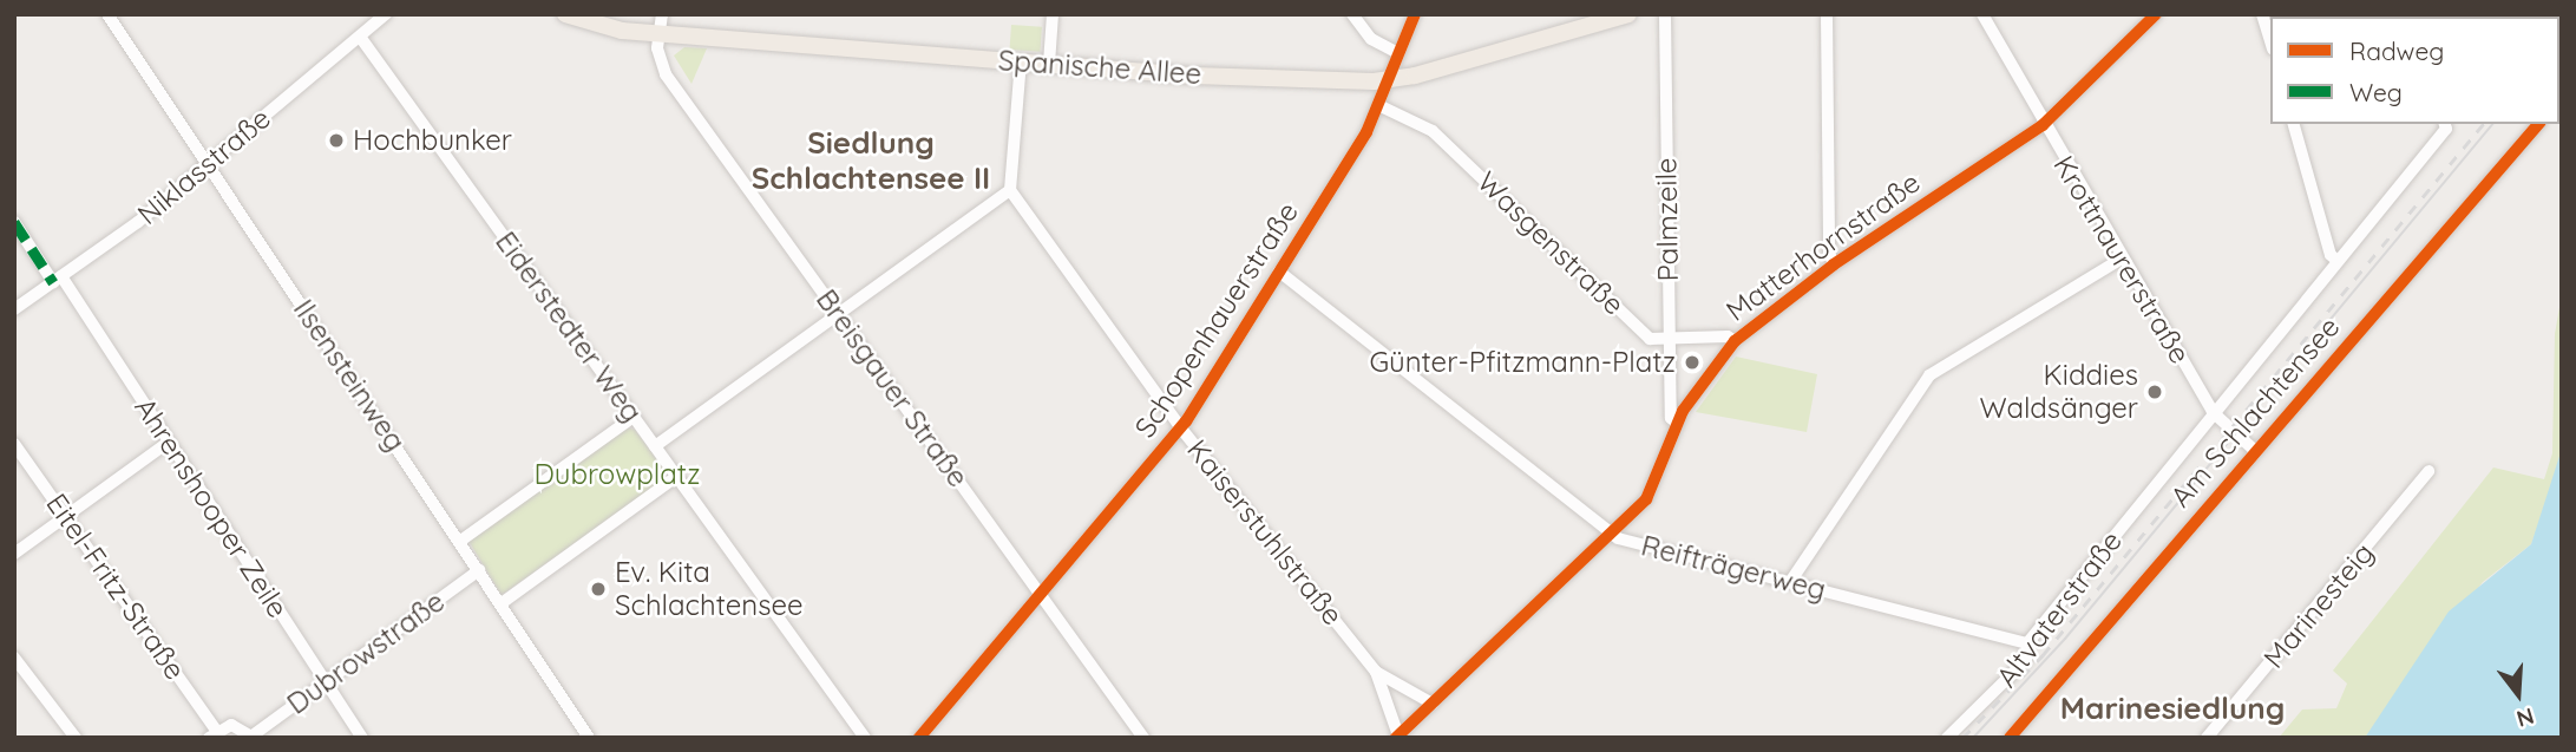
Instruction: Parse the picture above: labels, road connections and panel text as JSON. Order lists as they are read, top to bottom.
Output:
{
  "streets": {
    "main road": ["Spanische Allee"],
    "street": [
      "Niklasstraße",
      "Palmzeile",
      "Wasgenstraße",
      "Matterhornstraße",
      "Krottnaurerstraße",
      "Schopenhauerstraße",
      "Eiderstedter Weg",
      "Ilsensteinweg",
      "Breisgauer Straße",
      "Am Schlachtensee",
      "Ahrenshooper Zeile",
      "Kaiserstuhlstraße",
      "Reifträgerweg",
      "Eitel-Fritz-Straße",
      "Marinesteig",
      "Altvaterstraße",
      "Dubrowstraße"
    ]
  },
  "crossings": [
    ["Spanische Allee", "Schopenhauerstraße"],
    ["Spanische Allee", "Breisgauer Straße"],
    ["Niklasstraße", "Eiderstedter Weg"],
    ["Niklasstraße", "Ilsensteinweg"],
    ["Niklasstraße", "Ahrenshooper Zeile"],
    ["Palmzeile", "Wasgenstraße"],
    ["Palmzeile", "Matterhornstraße"],
    ["Wasgenstraße", "Matterhornstraße"],
    ["Wasgenstraße", "Schopenhauerstraße"],
    ["Matterhornstraße", "Krottnaurerstraße"],
    ["Matterhornstraße", "Kaiserstuhlstraße"],
    ["Matterhornstraße", "Reifträgerweg"],
    ["Krottnaurerstraße", "Am Schlachtensee"],
    ["Krottnaurerstraße", "Altvaterstraße"],
    ["Schopenhauerstraße", "Breisgauer Straße"],
    ["Schopenhauerstraße", "Kaiserstuhlstraße"],
    ["Schopenhauerstraße", "Reifträgerweg"],
    ["Ilsensteinweg", "Dubrowstraße"],
    ["Ahrenshooper Zeile", "Dubrowstraße"],
    ["Reifträgerweg", "Altvaterstraße"]
  ],
  "districts": ["Siedlung Schlachtensee II", "Marinesiedlung"],
  "parks": ["Dubrowplatz"],
  "places": [
    "Hochbunker",
    "Günter-Pfitzmann-Platz",
    "Kiddies Waldsänger",
    "Ev. Kita Schlachtensee"
  ],
  "legend": ["Radweg", "Weg"],
  "north": "bottom"
}
